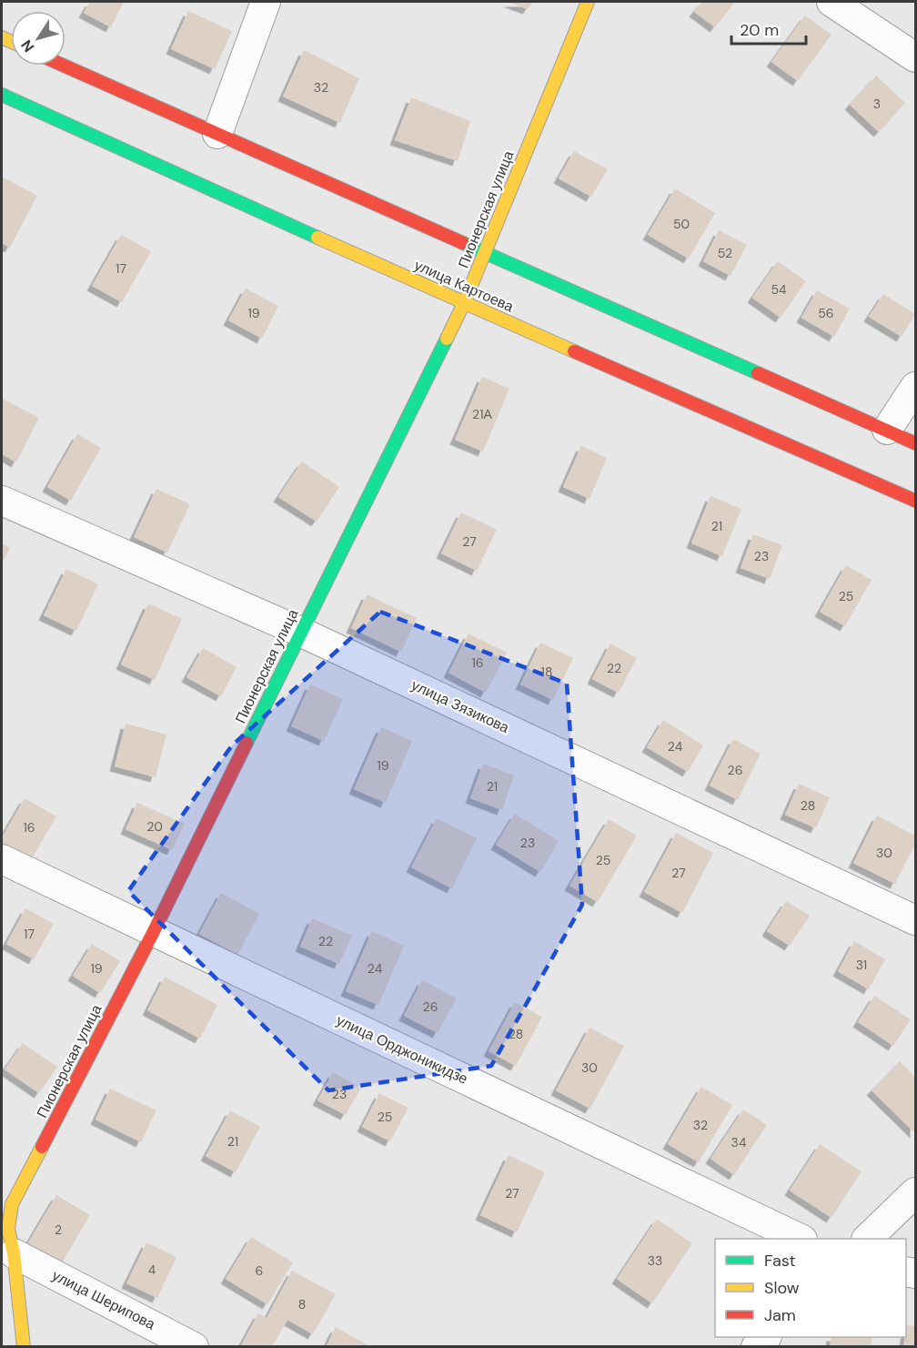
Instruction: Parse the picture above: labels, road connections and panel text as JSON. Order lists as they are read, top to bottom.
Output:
{
  "streets": {
    "main road": ["Пионерская улица", "улица Картоева"],
    "street": ["улица Зязикова", "улица Орджоникидзе", "улица Шерипова"]
  },
  "crossings": [
    ["Пионерская улица", "улица Картоева"],
    ["Пионерская улица", "улица Зязикова"],
    ["Пионерская улица", "улица Орджоникидзе"],
    ["Пионерская улица", "улица Шерипова"]
  ],
  "house_numbers": [
    "32",
    "3",
    "50",
    "52",
    "17",
    "54",
    "19",
    "56",
    "21А",
    "21",
    "27",
    "23",
    "25",
    "16",
    "22",
    "18",
    "24",
    "19",
    "26",
    "21",
    "28",
    "20",
    "16",
    "23",
    "30",
    "25",
    "27",
    "17",
    "22",
    "31",
    "19",
    "24",
    "26",
    "28",
    "30",
    "23",
    "25",
    "32",
    "21",
    "34",
    "27",
    "2",
    "33",
    "4",
    "6",
    "8"
  ],
  "legend": ["Fast", "Slow", "Jam"],
  "scale_bar": "20 m",
  "north": "bottom left"
}
